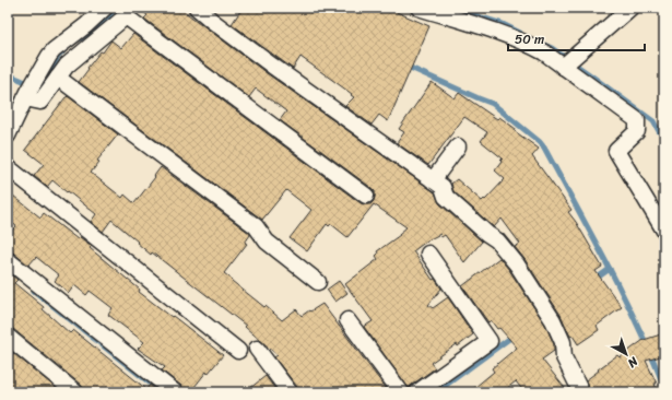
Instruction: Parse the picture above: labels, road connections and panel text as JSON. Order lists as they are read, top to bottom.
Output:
{
  "scale_bar": "50 m",
  "north": "bottom right"
}
